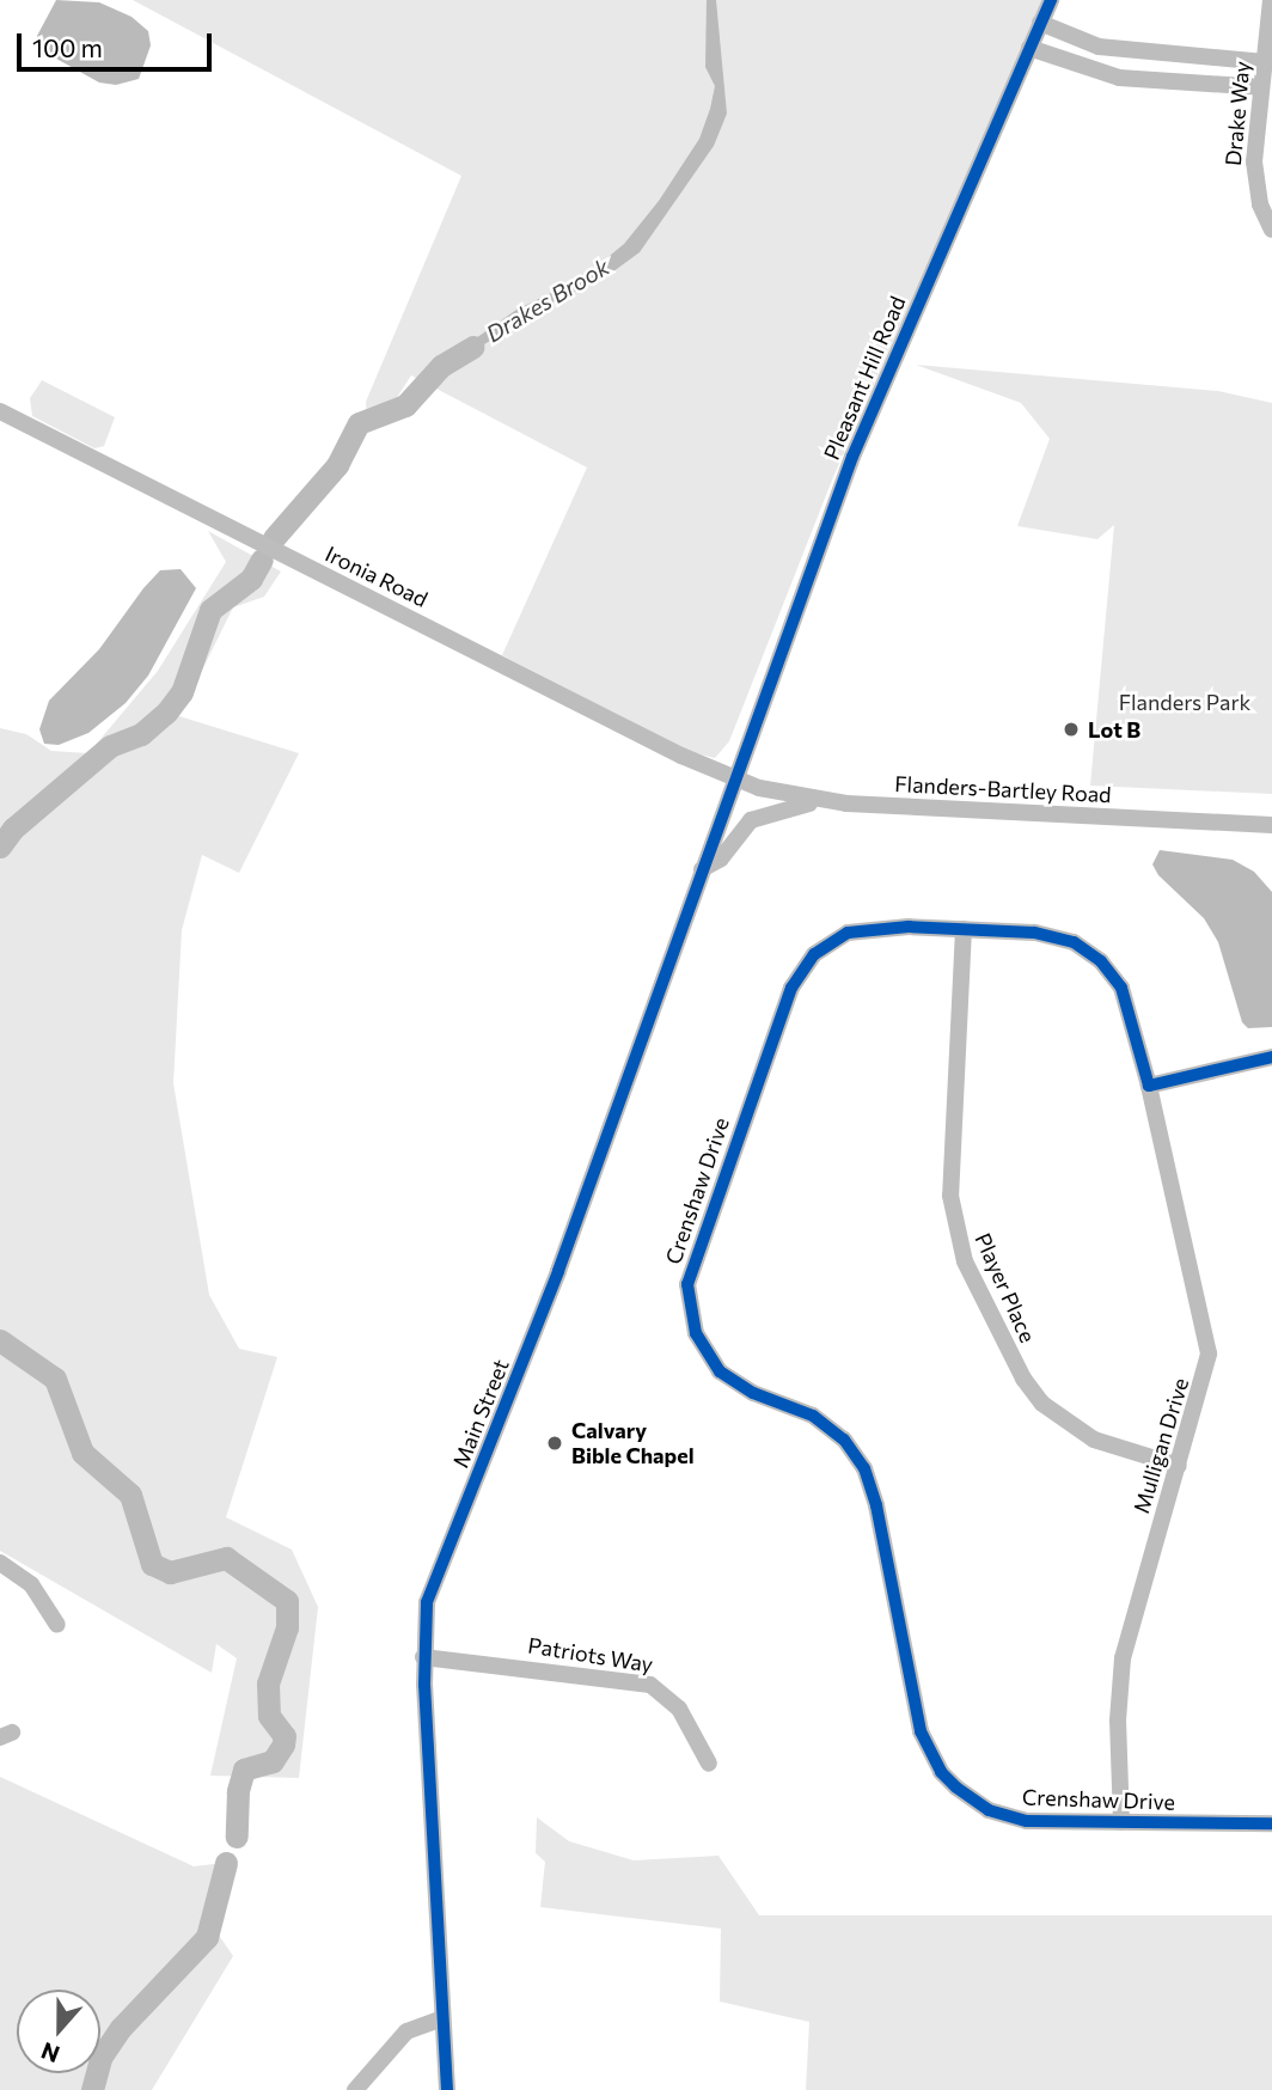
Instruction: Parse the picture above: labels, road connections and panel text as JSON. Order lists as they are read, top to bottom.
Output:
{
  "streets": {
    "street": [
      "Drake Way",
      "Pleasant Hill Road",
      "Ironia Road",
      "Flanders-Bartley Road",
      "Crenshaw Drive",
      "Player Place",
      "Main Street",
      "Mulligan Drive",
      "Patriots Way"
    ]
  },
  "crossings": [
    ["Pleasant Hill Road", "Ironia Road"],
    ["Pleasant Hill Road", "Flanders-Bartley Road"],
    ["Pleasant Hill Road", "Main Street"],
    ["Ironia Road", "Flanders-Bartley Road"],
    ["Ironia Road", "Main Street"],
    ["Flanders-Bartley Road", "Main Street"],
    ["Crenshaw Drive", "Player Place"],
    ["Crenshaw Drive", "Mulligan Drive"],
    ["Player Place", "Mulligan Drive"],
    ["Main Street", "Patriots Way"]
  ],
  "water": ["Drakes Brook"],
  "parks": ["Flanders Park"],
  "places": ["Lot B", "Calvary Bible Chapel"],
  "scale_bar": "100 m",
  "north": "bottom"
}
